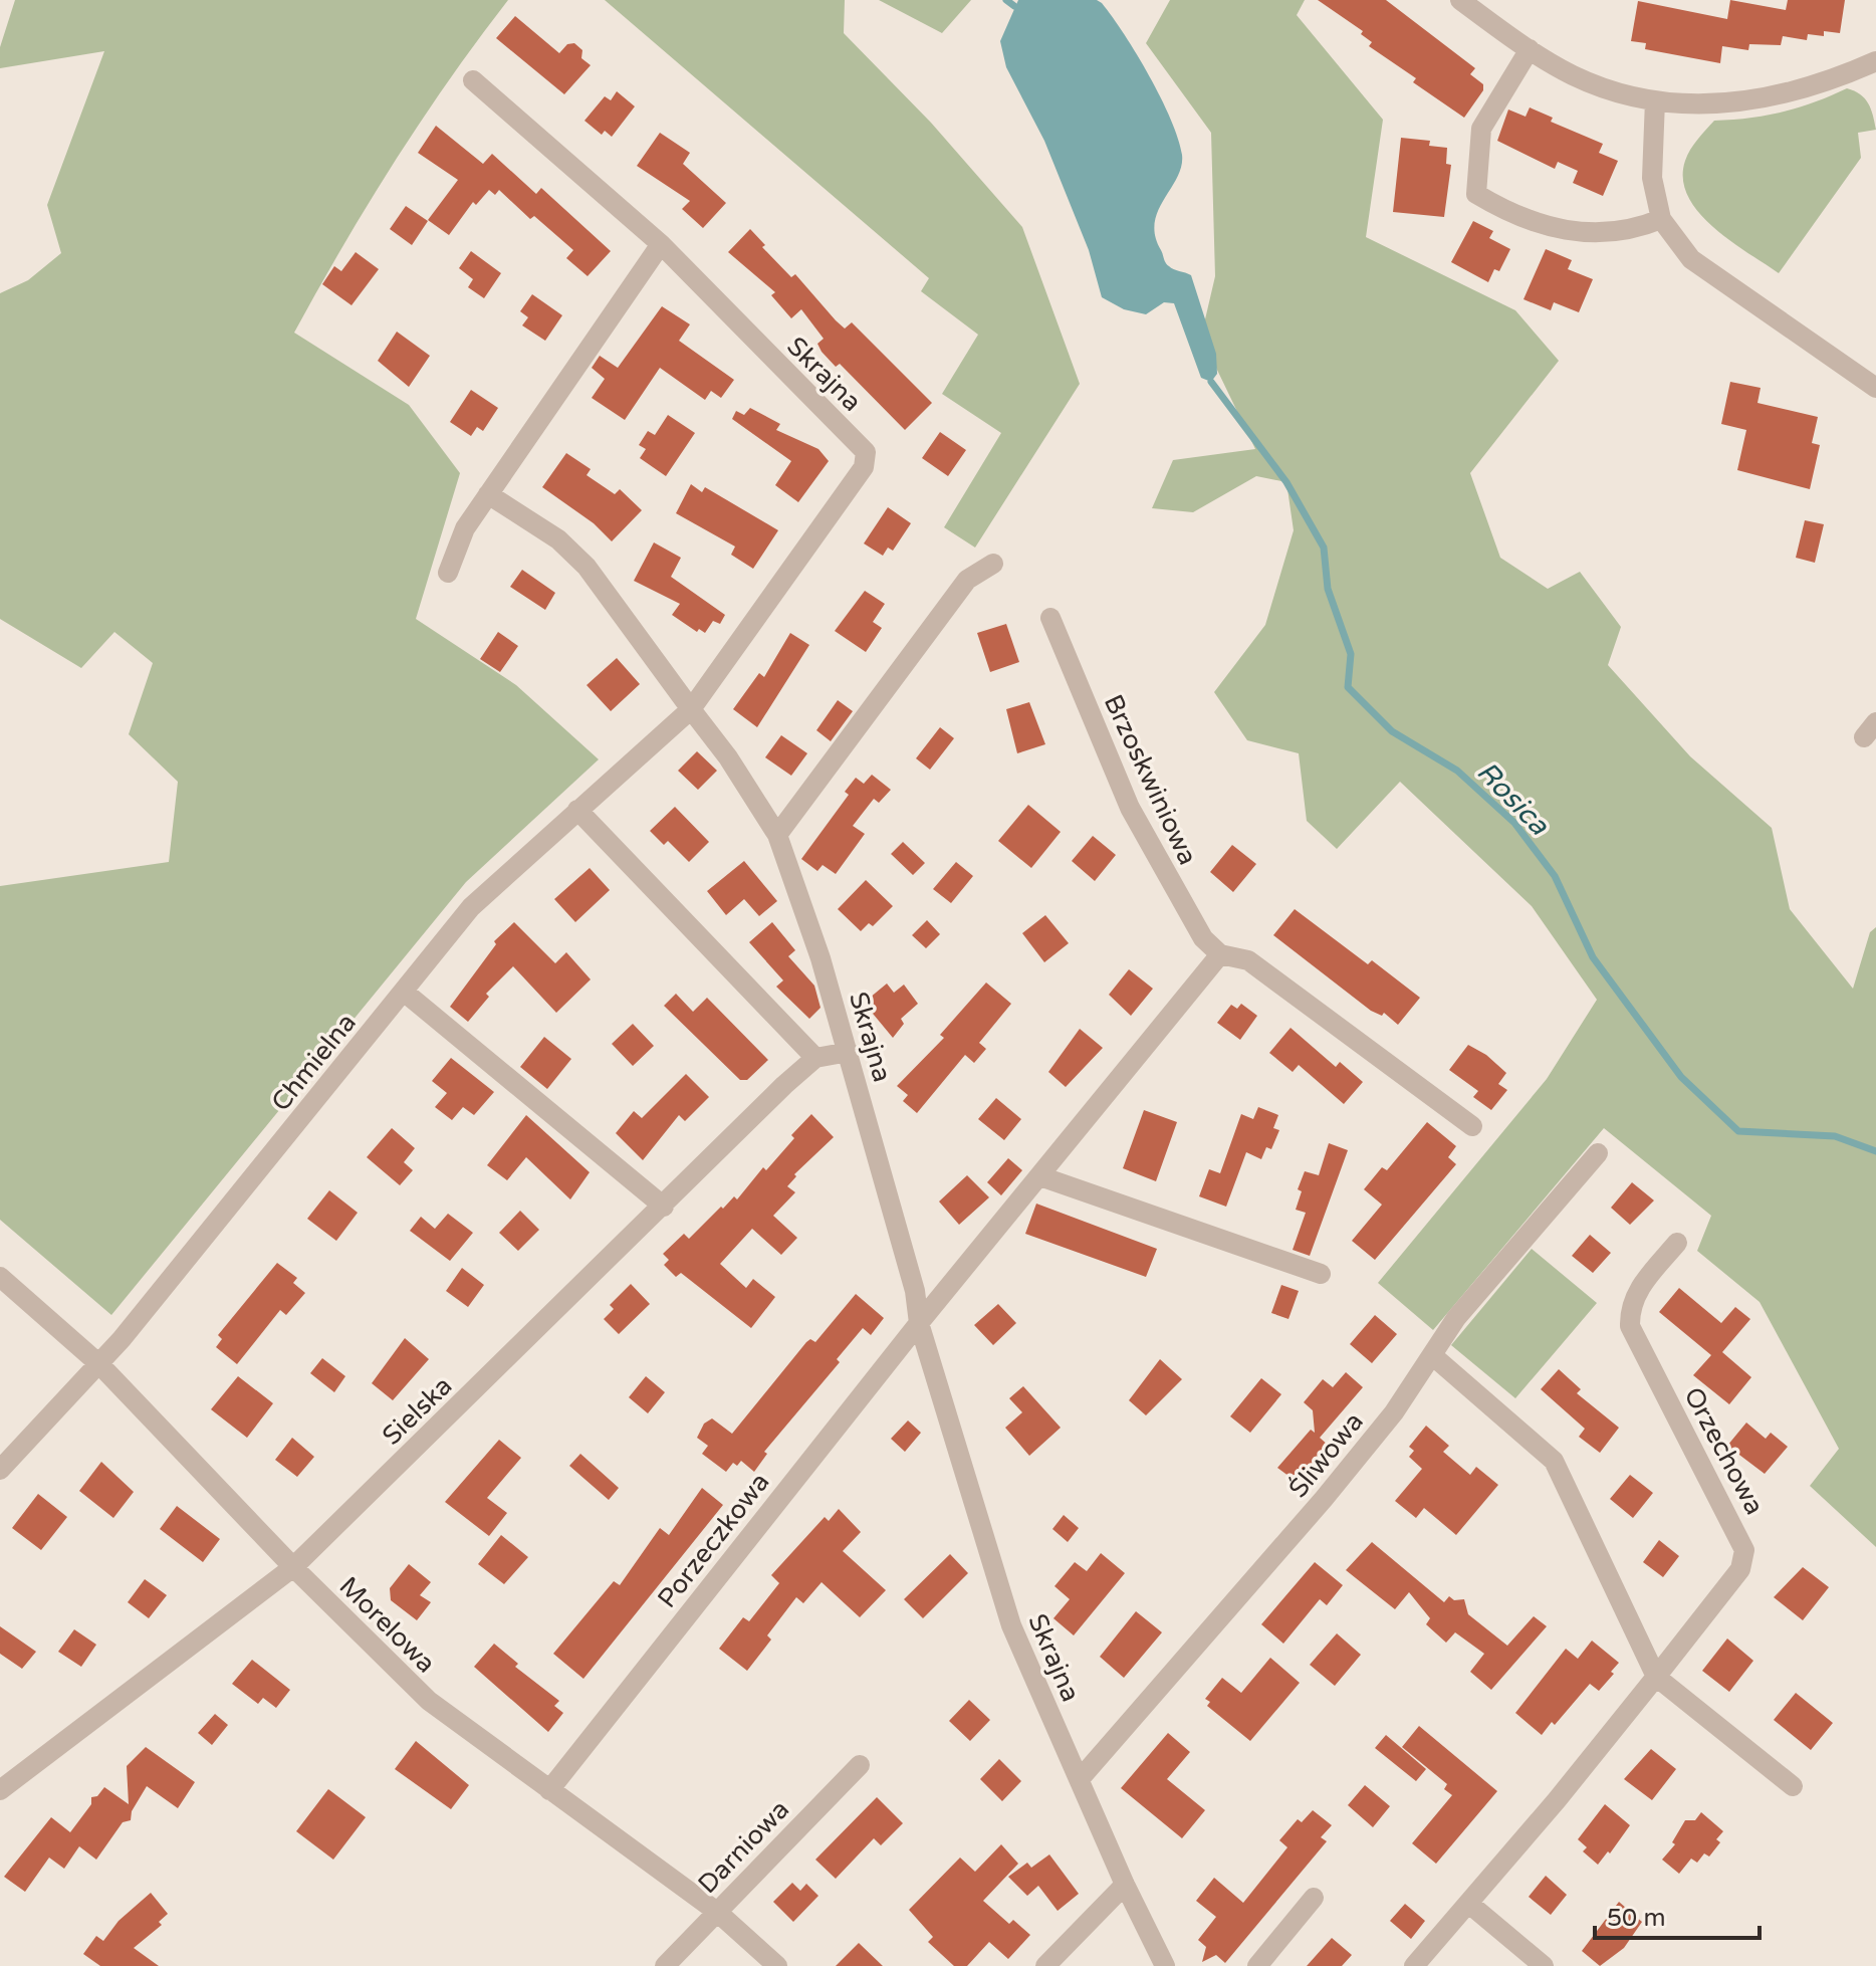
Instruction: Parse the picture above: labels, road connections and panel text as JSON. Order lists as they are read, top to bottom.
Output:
{
  "streets": {
    "street": [
      "Skrajna",
      "Brzoskwiniowa",
      "Chmielna",
      "Sielska",
      "Orzechowa",
      "Śliwowa",
      "Porzeczkowa",
      "Morelowa",
      "Darniowa"
    ]
  },
  "crossings": [
    ["Skrajna", "Chmielna"],
    ["Skrajna", "Śliwowa"],
    ["Skrajna", "Porzeczkowa"],
    ["Chmielna", "Morelowa"],
    ["Sielska", "Morelowa"],
    ["Porzeczkowa", "Morelowa"],
    ["Morelowa", "Darniowa"]
  ],
  "water": ["Rosica"],
  "scale_bar": "50 m"
}
